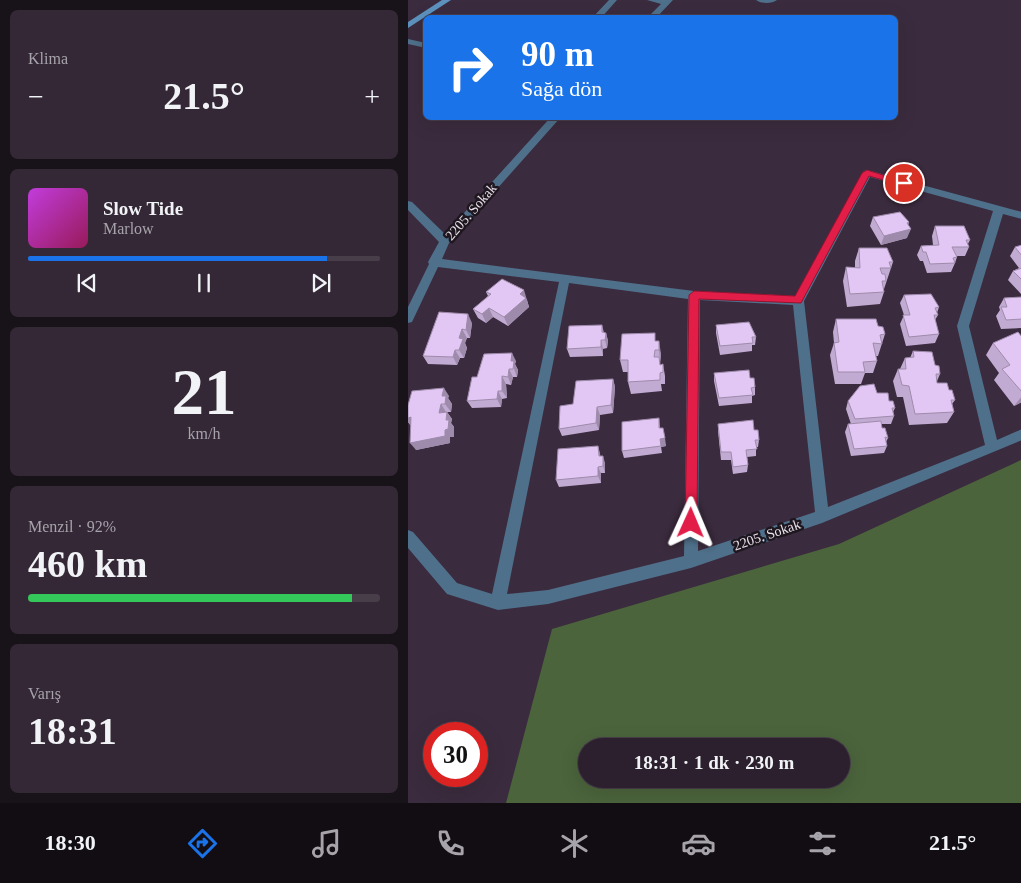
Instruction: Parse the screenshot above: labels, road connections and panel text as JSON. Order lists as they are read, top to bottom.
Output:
{
  "streets": {
    "street": ["2205. Sokak"]
  },
  "page": {
    "tile": [
      "Klima",
      ["21", "km/h"],
      ["Menzil · 92%", "460 km"],
      ["Varış", "18:31"]
    ],
    "turn": ["90 m", "Sağa dön"],
    "heat": ["−", "21.5°", "+"],
    "song": ["Slow Tide", "Marlow"],
    "limit": "30",
    "trip": "18:31 · 1 dk · 230 m",
    "tabs": ["18:30", "21.5°"]
  }
}
